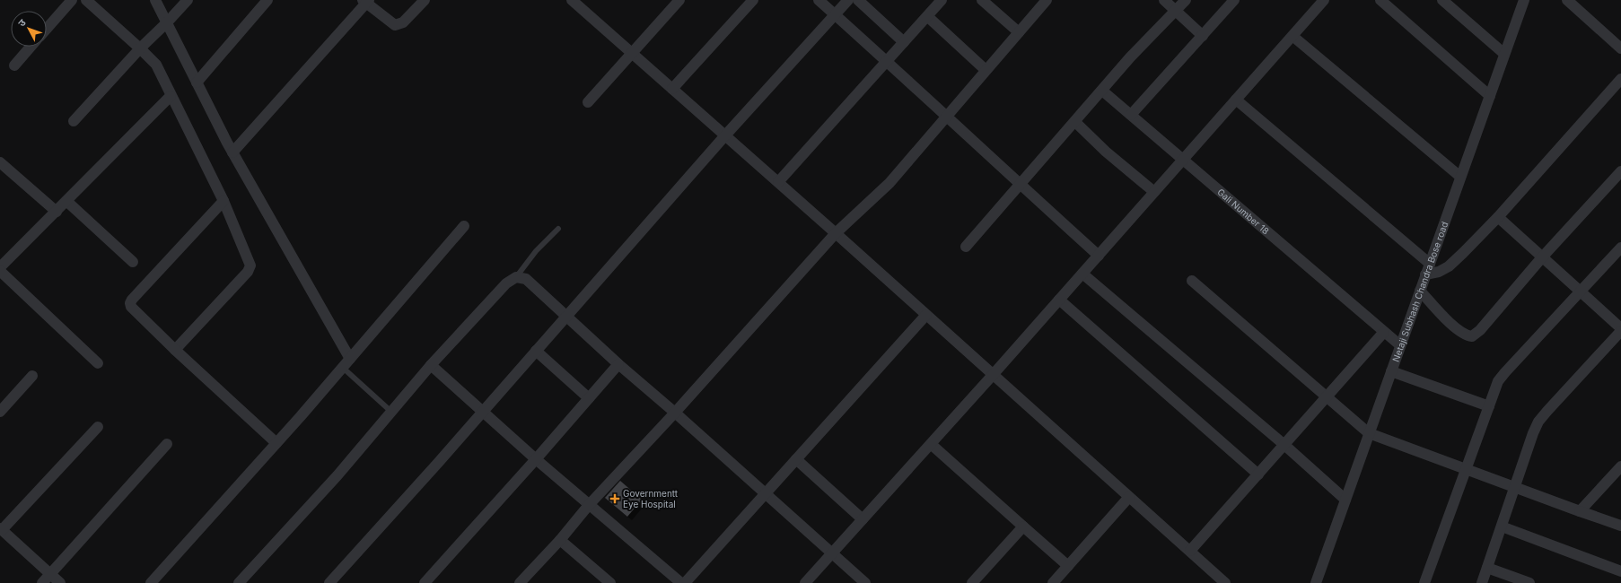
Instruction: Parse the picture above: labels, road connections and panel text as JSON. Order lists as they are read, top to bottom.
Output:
{
  "streets": {
    "street": ["Gali Number 18", "Netaji Subhash Chandra Bose road"]
  },
  "crossings": [
    ["Gali Number 18", "Netaji Subhash Chandra Bose road"]
  ],
  "places": {
    "health": ["Governmentt Eye Hospital"]
  },
  "north": "top left"
}
